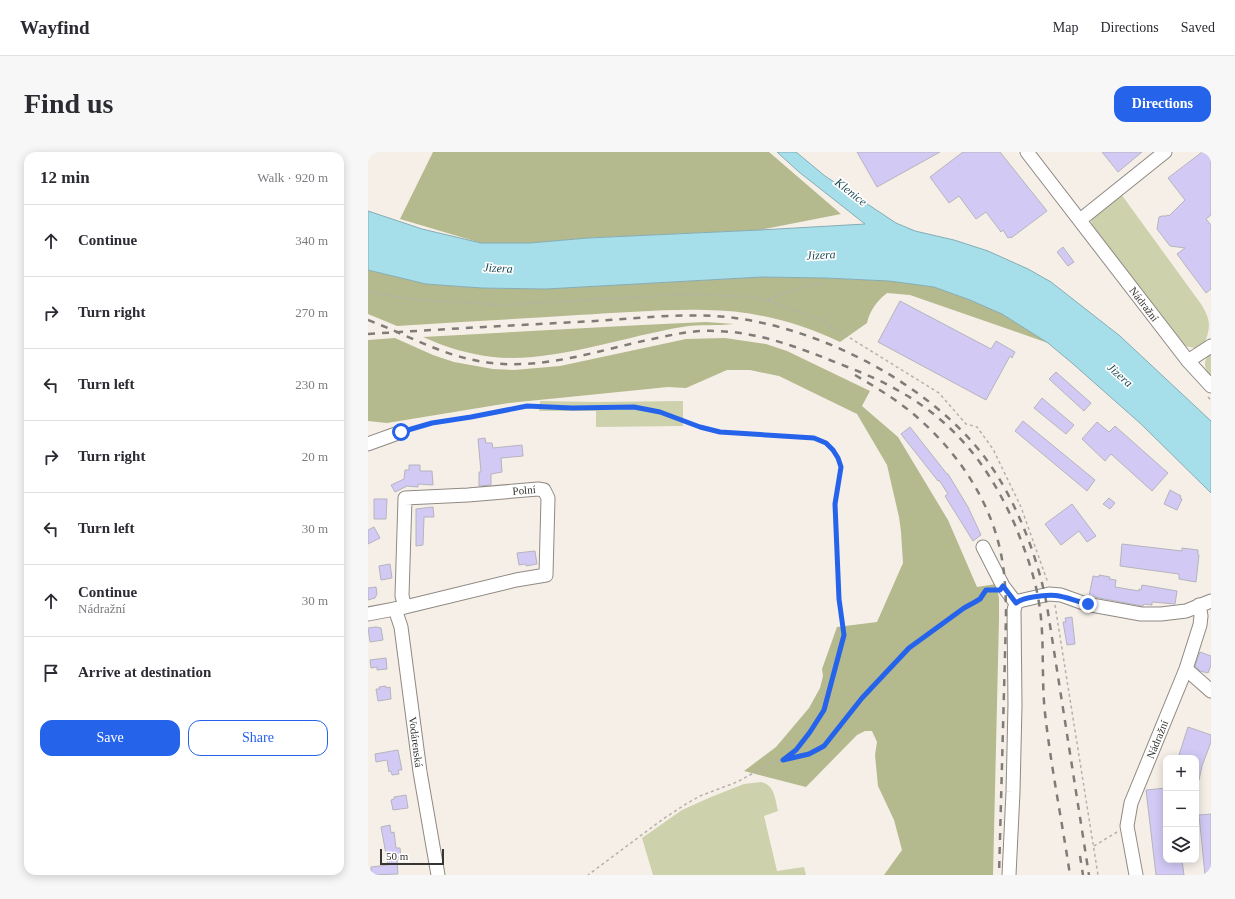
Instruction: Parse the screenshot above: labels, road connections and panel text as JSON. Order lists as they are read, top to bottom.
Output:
{
  "streets": {
    "street": ["Nádražní", "Polní", "Vodárenská"]
  },
  "crossings": [
    ["Polní", "Vodárenská"]
  ],
  "water": ["Klenice", "Jizera"],
  "scale_bar": "50 m",
  "page": {
    "header": "Wayfind",
    "nav": ["Map", "Directions", "Saved"],
    "buttons": [
      "Directions",
      ["Save", "Share"]
    ],
    "title": "Find us",
    "heading": ["12 min", "Walk · 920 m"],
    "list": [
      ["Continue", "340 m"],
      ["Turn right", "270 m"],
      ["Turn left", "230 m"],
      ["Turn right", "20 m"],
      ["Turn left", "30 m"],
      ["Continue", "Nádražní", "30 m"],
      "Arrive at destination"
    ],
    "map_buttons": ["+", "−"],
    "scale": "50 m"
  }
}
